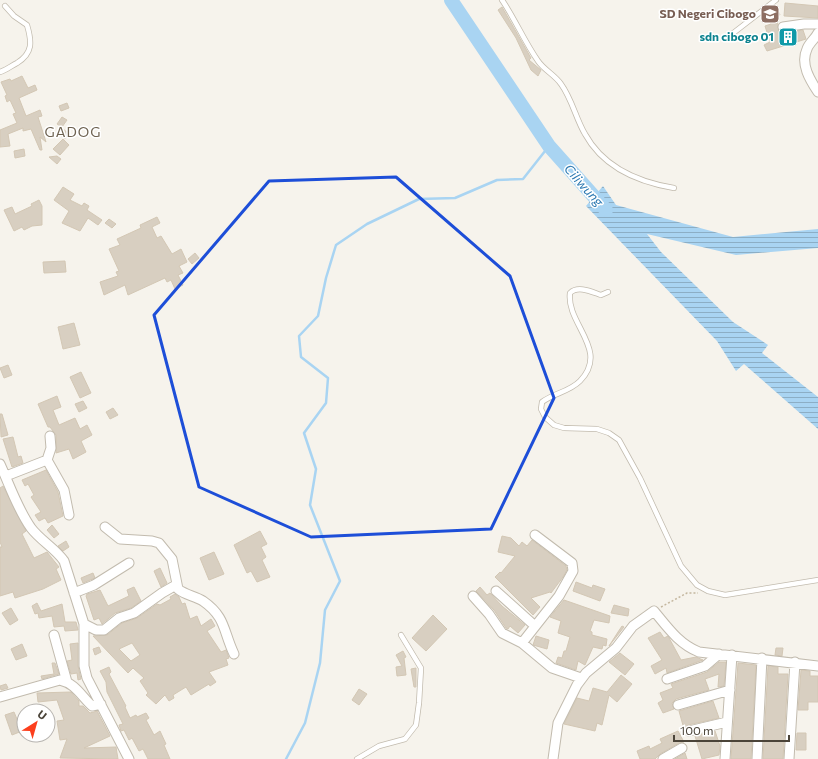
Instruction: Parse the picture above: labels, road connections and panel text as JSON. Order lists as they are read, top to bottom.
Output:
{
  "districts": ["GADOG"],
  "water": ["Ciliwung"],
  "places": {
    "school or university": ["SD Negeri Cibogo"],
    "building": ["sdn cibogo 01"]
  },
  "scale_bar": "100 m",
  "north": "top right"
}
